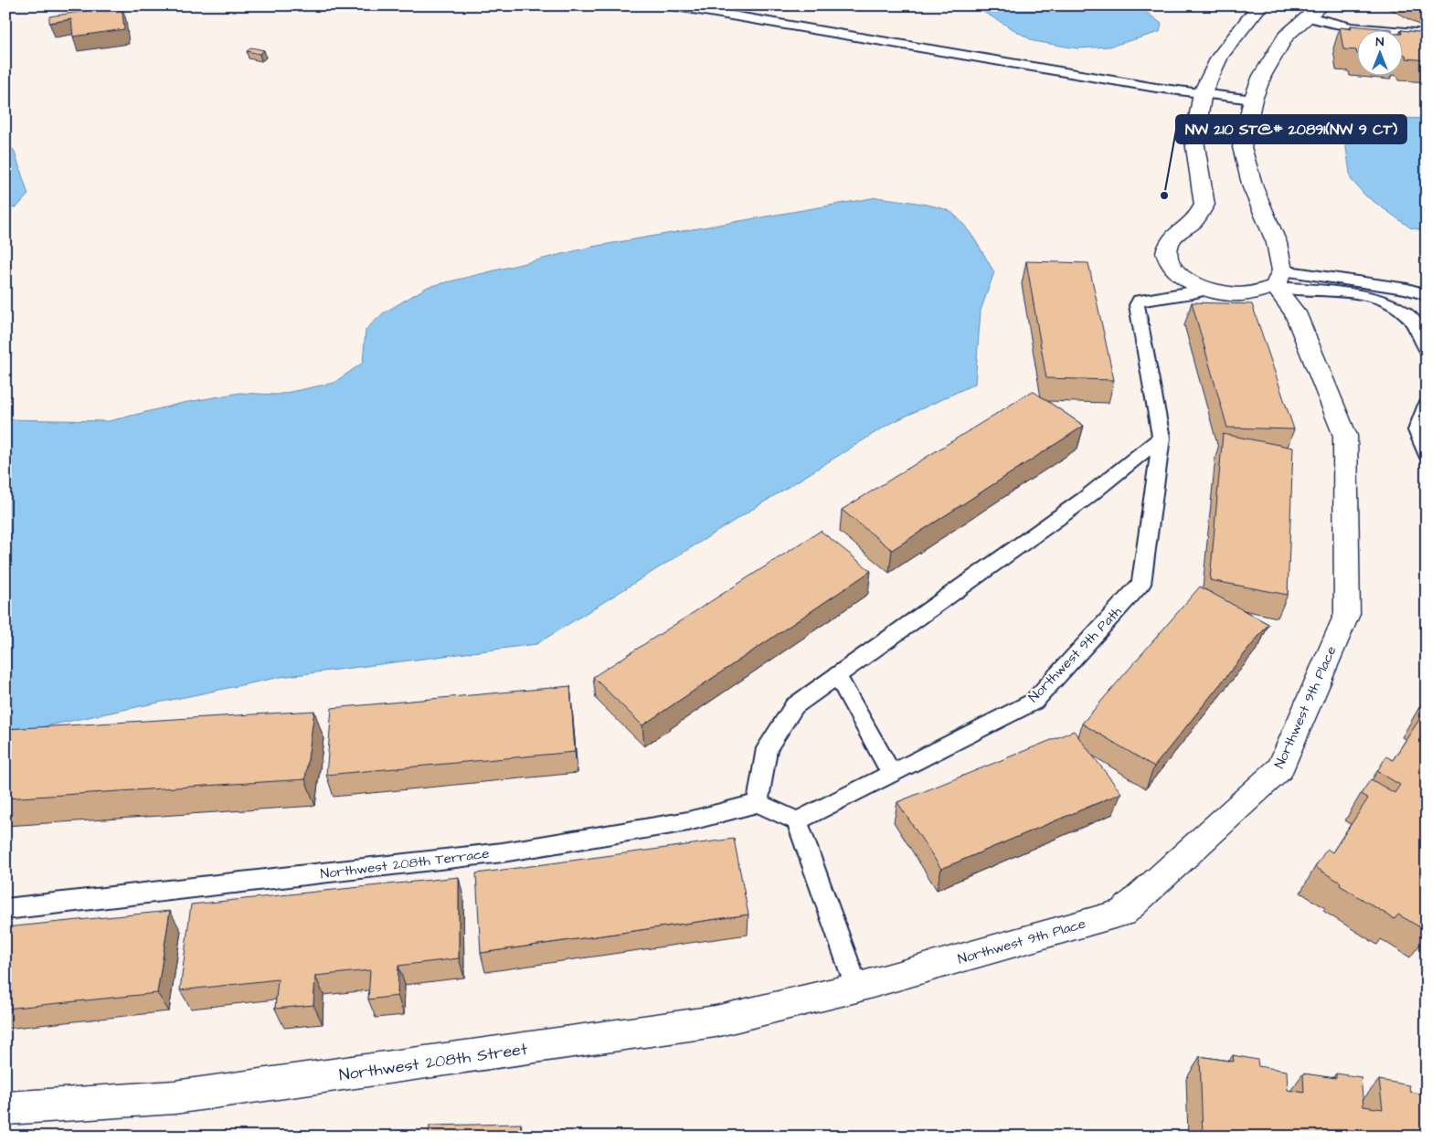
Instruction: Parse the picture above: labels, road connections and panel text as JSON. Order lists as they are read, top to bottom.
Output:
{
  "streets": {
    "street": ["Northwest 9th Place", "Northwest 208th Street"],
    "lane": ["Northwest 9th Path", "Northwest 208th Terrace"]
  },
  "crossings": [
    ["Northwest 9th Place", "Northwest 208th Street"]
  ],
  "places": ["NW 210 ST@# 20891(NW 9 CT)"],
  "north": "top"
}
